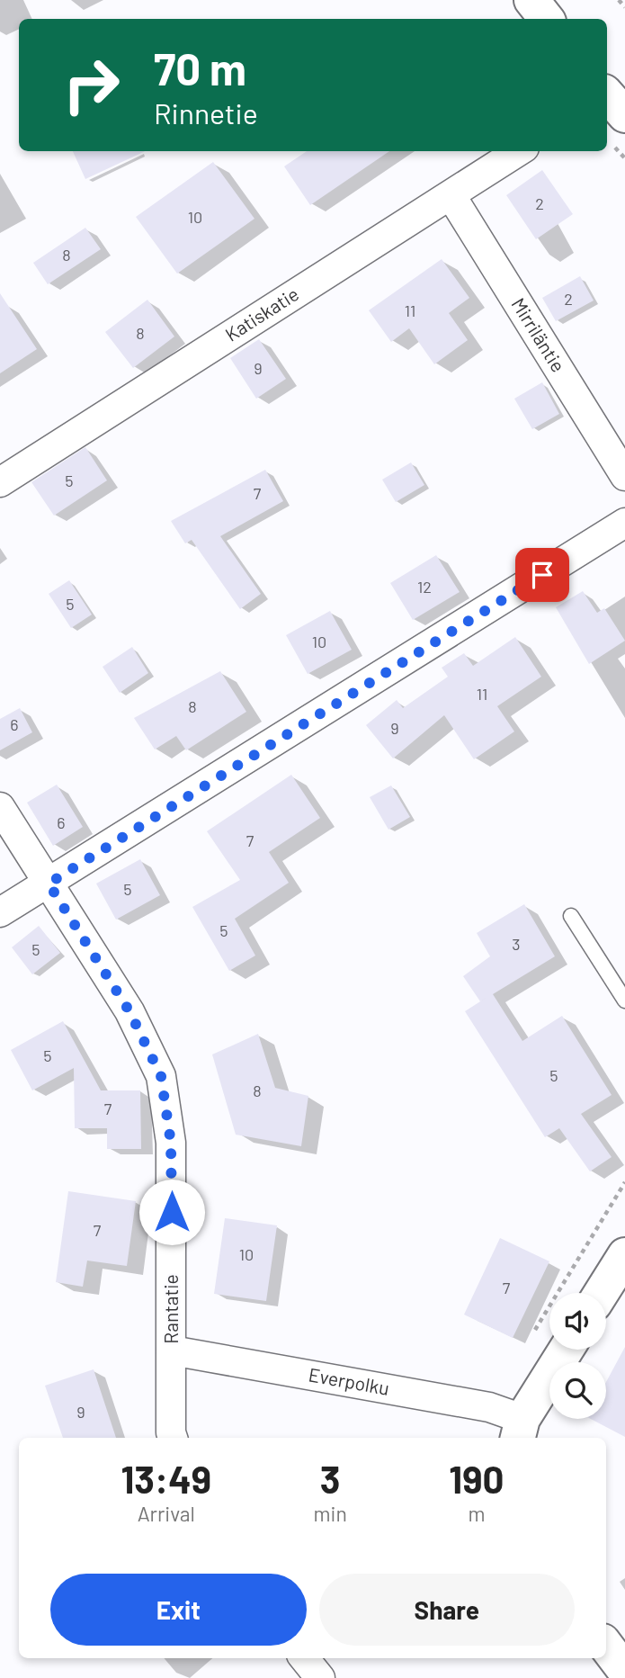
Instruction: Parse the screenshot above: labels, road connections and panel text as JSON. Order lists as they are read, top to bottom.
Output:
{
  "streets": {
    "street": [
      "Katiskatie",
      "Mirriläntie",
      "Rantatie",
      "Everpolku"
    ]
  },
  "crossings": [
    ["Katiskatie", "Mirriläntie"],
    ["Rantatie", "Everpolku"]
  ],
  "house_numbers": [
    "2",
    "10",
    "8",
    "2",
    "11",
    "8",
    "9",
    "5",
    "7",
    "12",
    "5",
    "10",
    "11",
    "8",
    "6",
    "9",
    "6",
    "7",
    "5",
    "5",
    "3",
    "5",
    "5",
    "5",
    "8",
    "7",
    "7",
    "10",
    "7",
    "9"
  ],
  "page": {
    "turn": ["70 m", "Rinnetie"],
    "eta": [
      "13:49",
      "Arrival",
      "3",
      "min",
      "190",
      "m"
    ],
    "buttons": ["Exit", "Share"]
  }
}
